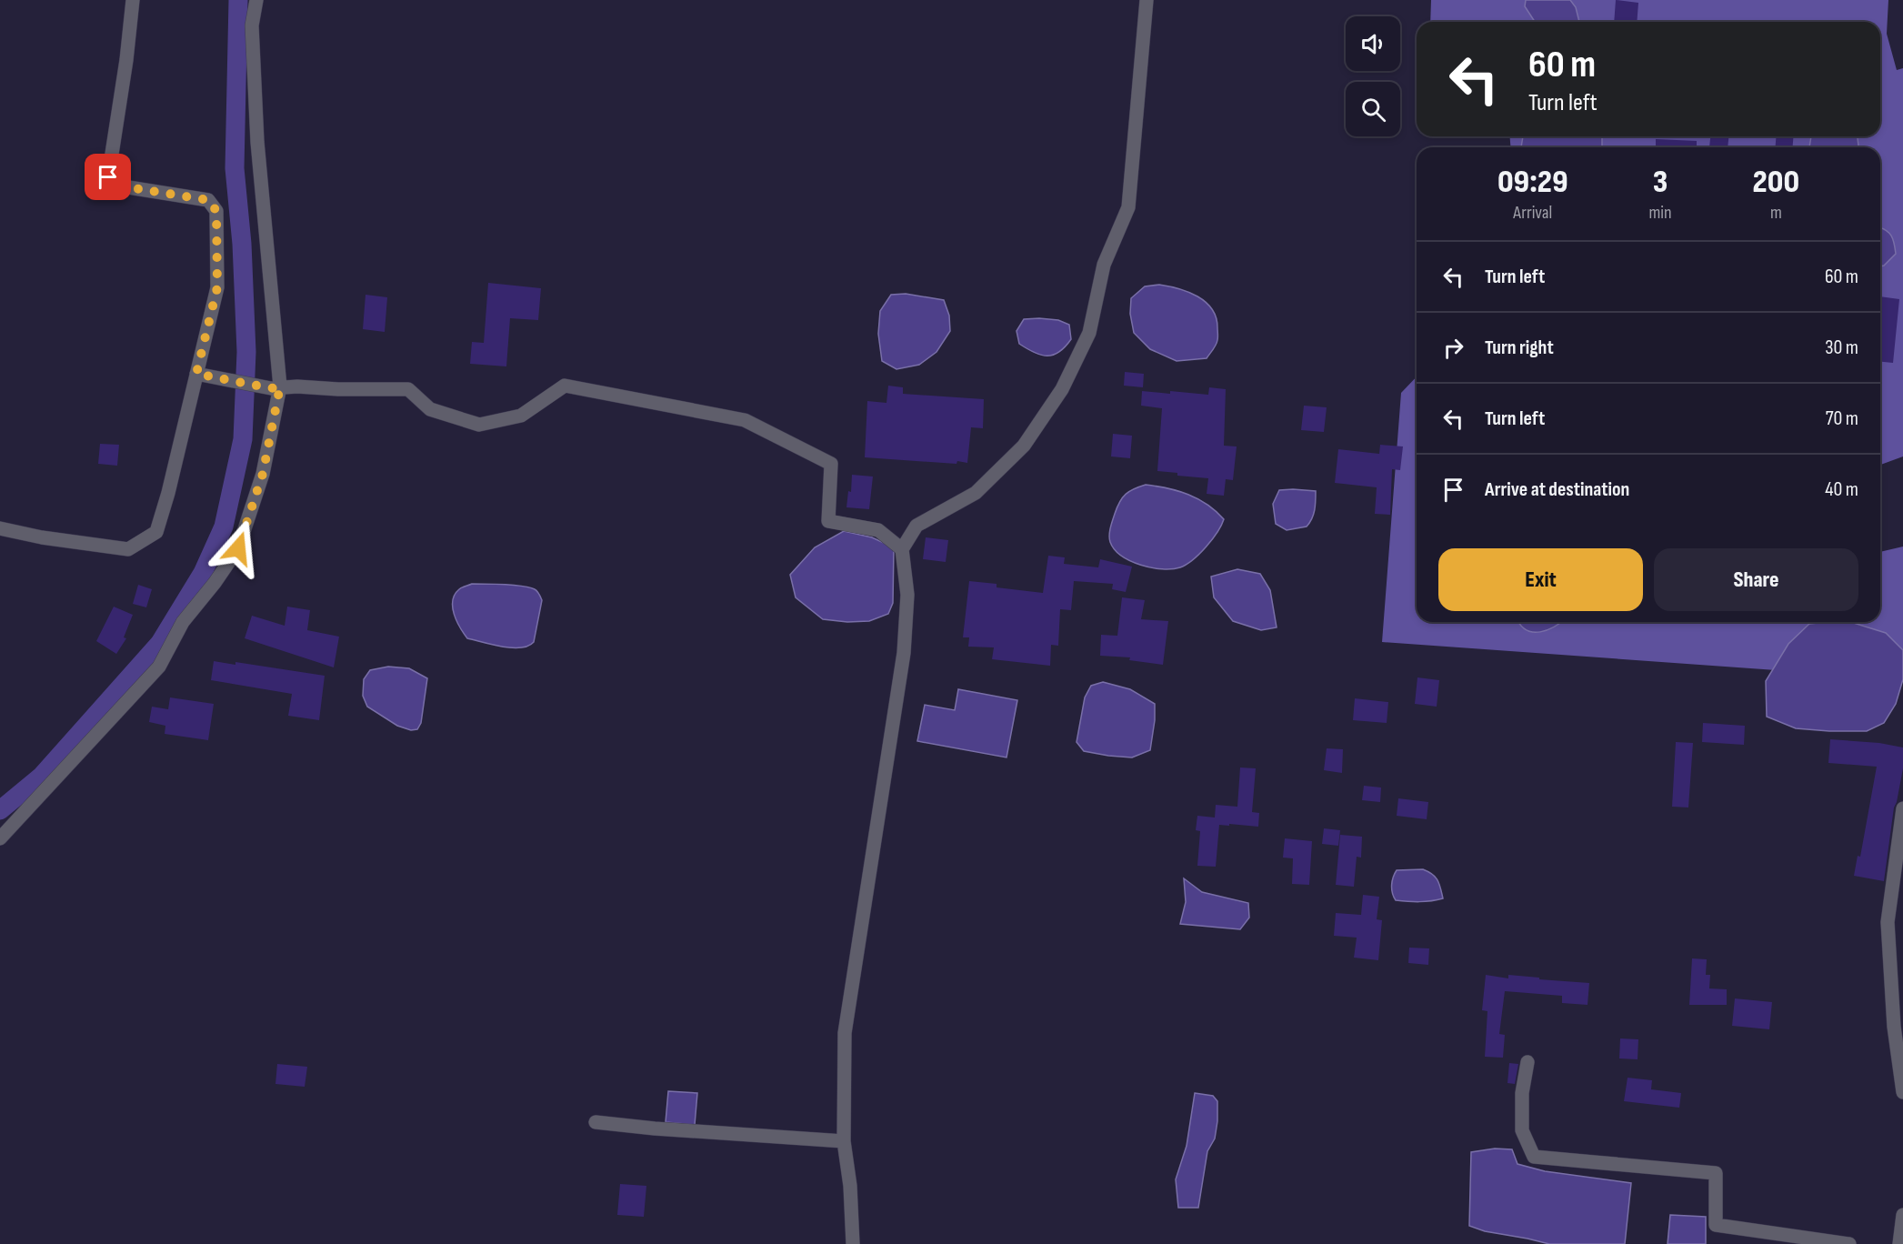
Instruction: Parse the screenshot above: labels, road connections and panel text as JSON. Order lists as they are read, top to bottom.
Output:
{
  "page": {
    "turn": ["60 m", "Turn left"],
    "eta": [
      "09:29",
      "Arrival",
      "3",
      "min",
      "200",
      "m"
    ],
    "list": [
      {
        "name": "Turn left",
        "value": "60 m"
      },
      {
        "name": "Turn right",
        "value": "30 m"
      },
      {
        "name": "Turn left",
        "value": "70 m"
      },
      {
        "name": "Arrive at destination",
        "value": "40 m"
      }
    ],
    "buttons": ["Exit", "Share"]
  }
}
